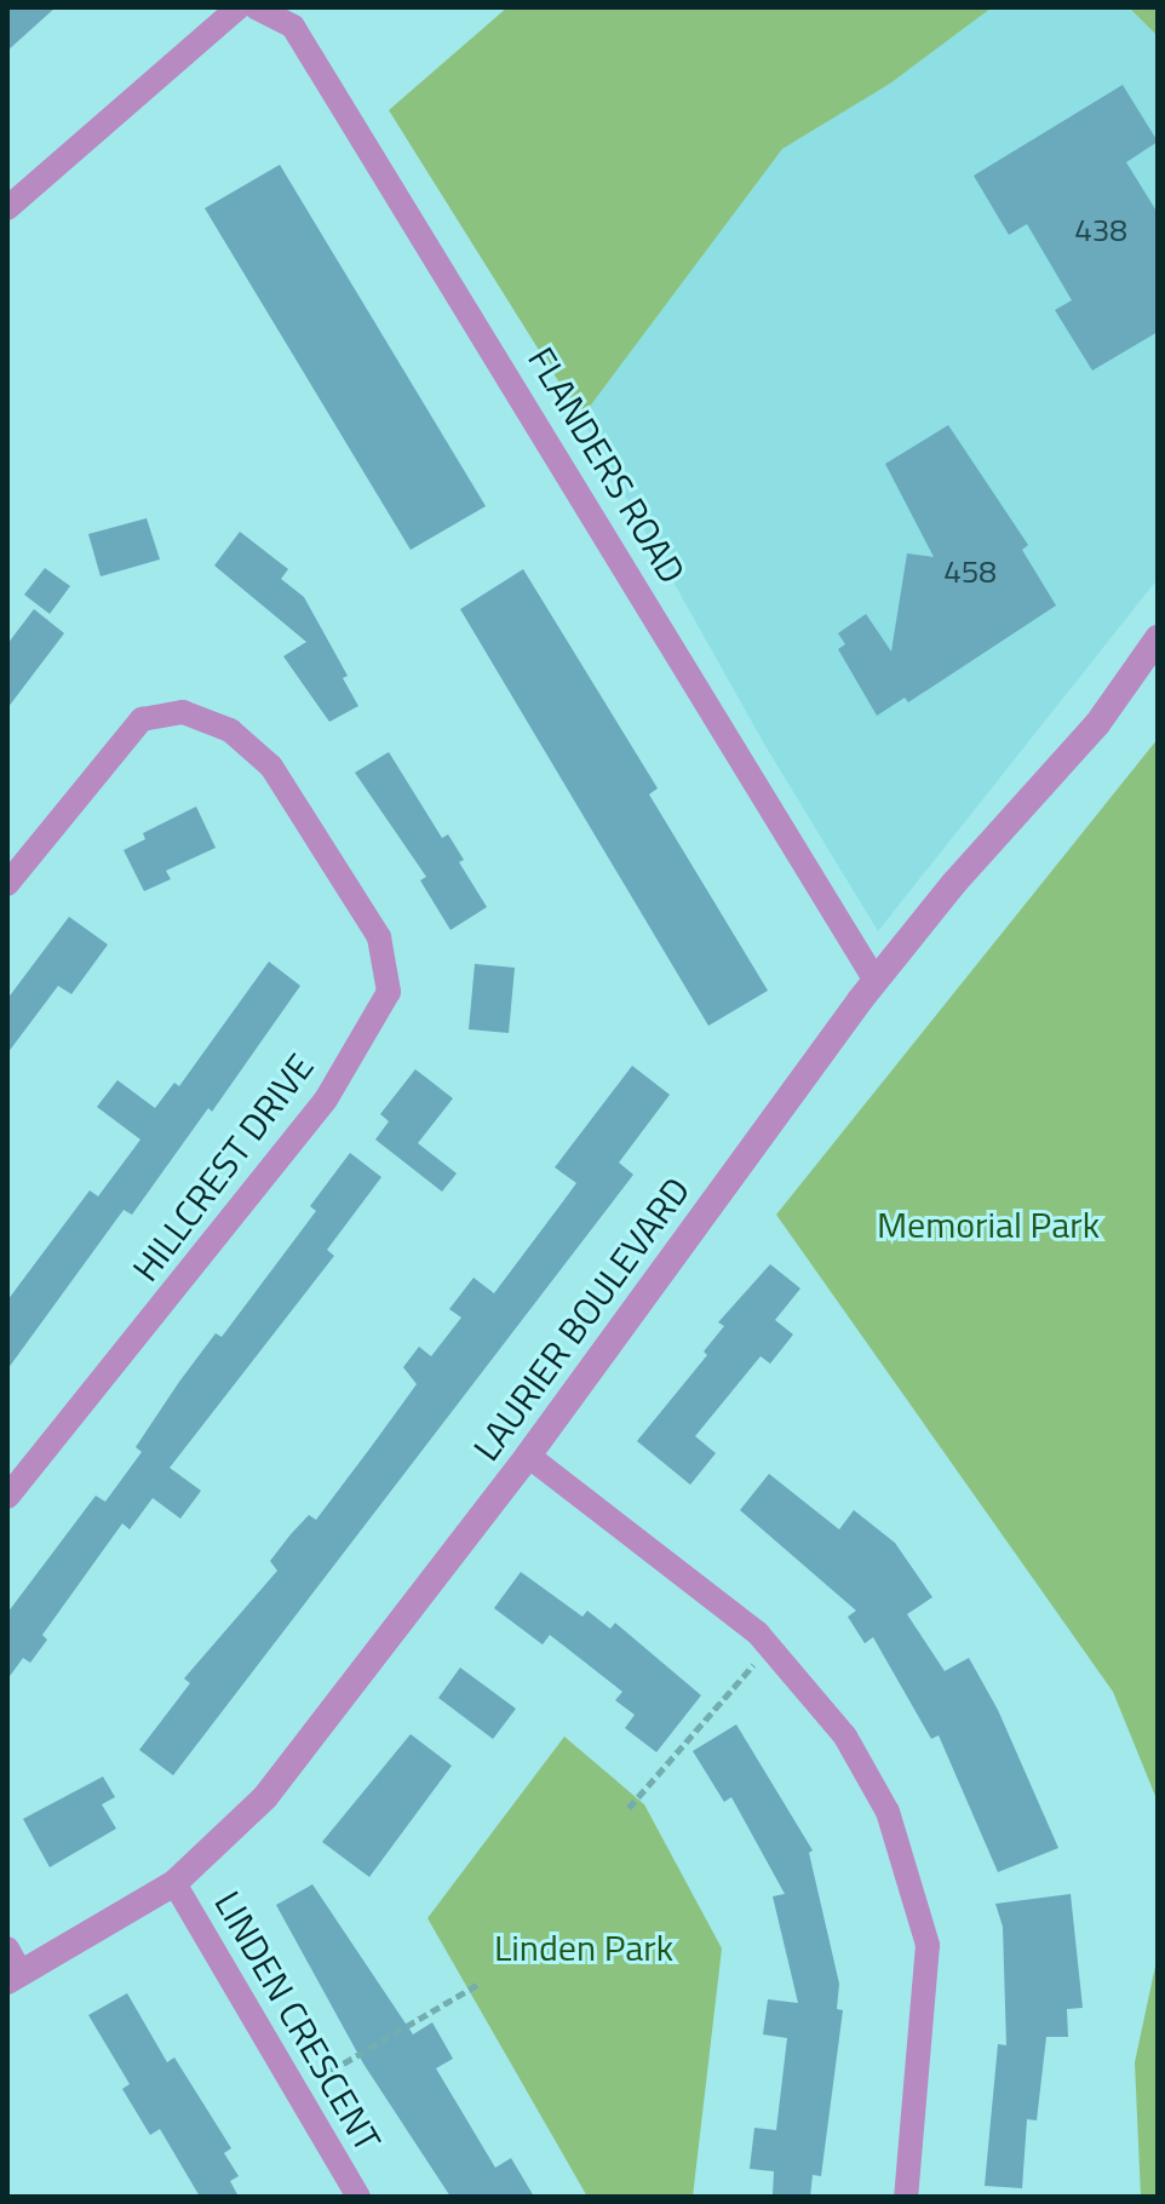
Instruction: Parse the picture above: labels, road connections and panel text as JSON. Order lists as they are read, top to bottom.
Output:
{
  "streets": {
    "street": [
      "FLANDERS ROAD",
      "HILLCREST DRIVE",
      "LAURIER BOULEVARD",
      "LINDEN CRESCENT"
    ]
  },
  "crossings": [
    ["FLANDERS ROAD", "LAURIER BOULEVARD"],
    ["LAURIER BOULEVARD", "LINDEN CRESCENT"]
  ],
  "parks": ["Memorial Park", "Linden Park"],
  "house_numbers": ["438", "458"]
}
